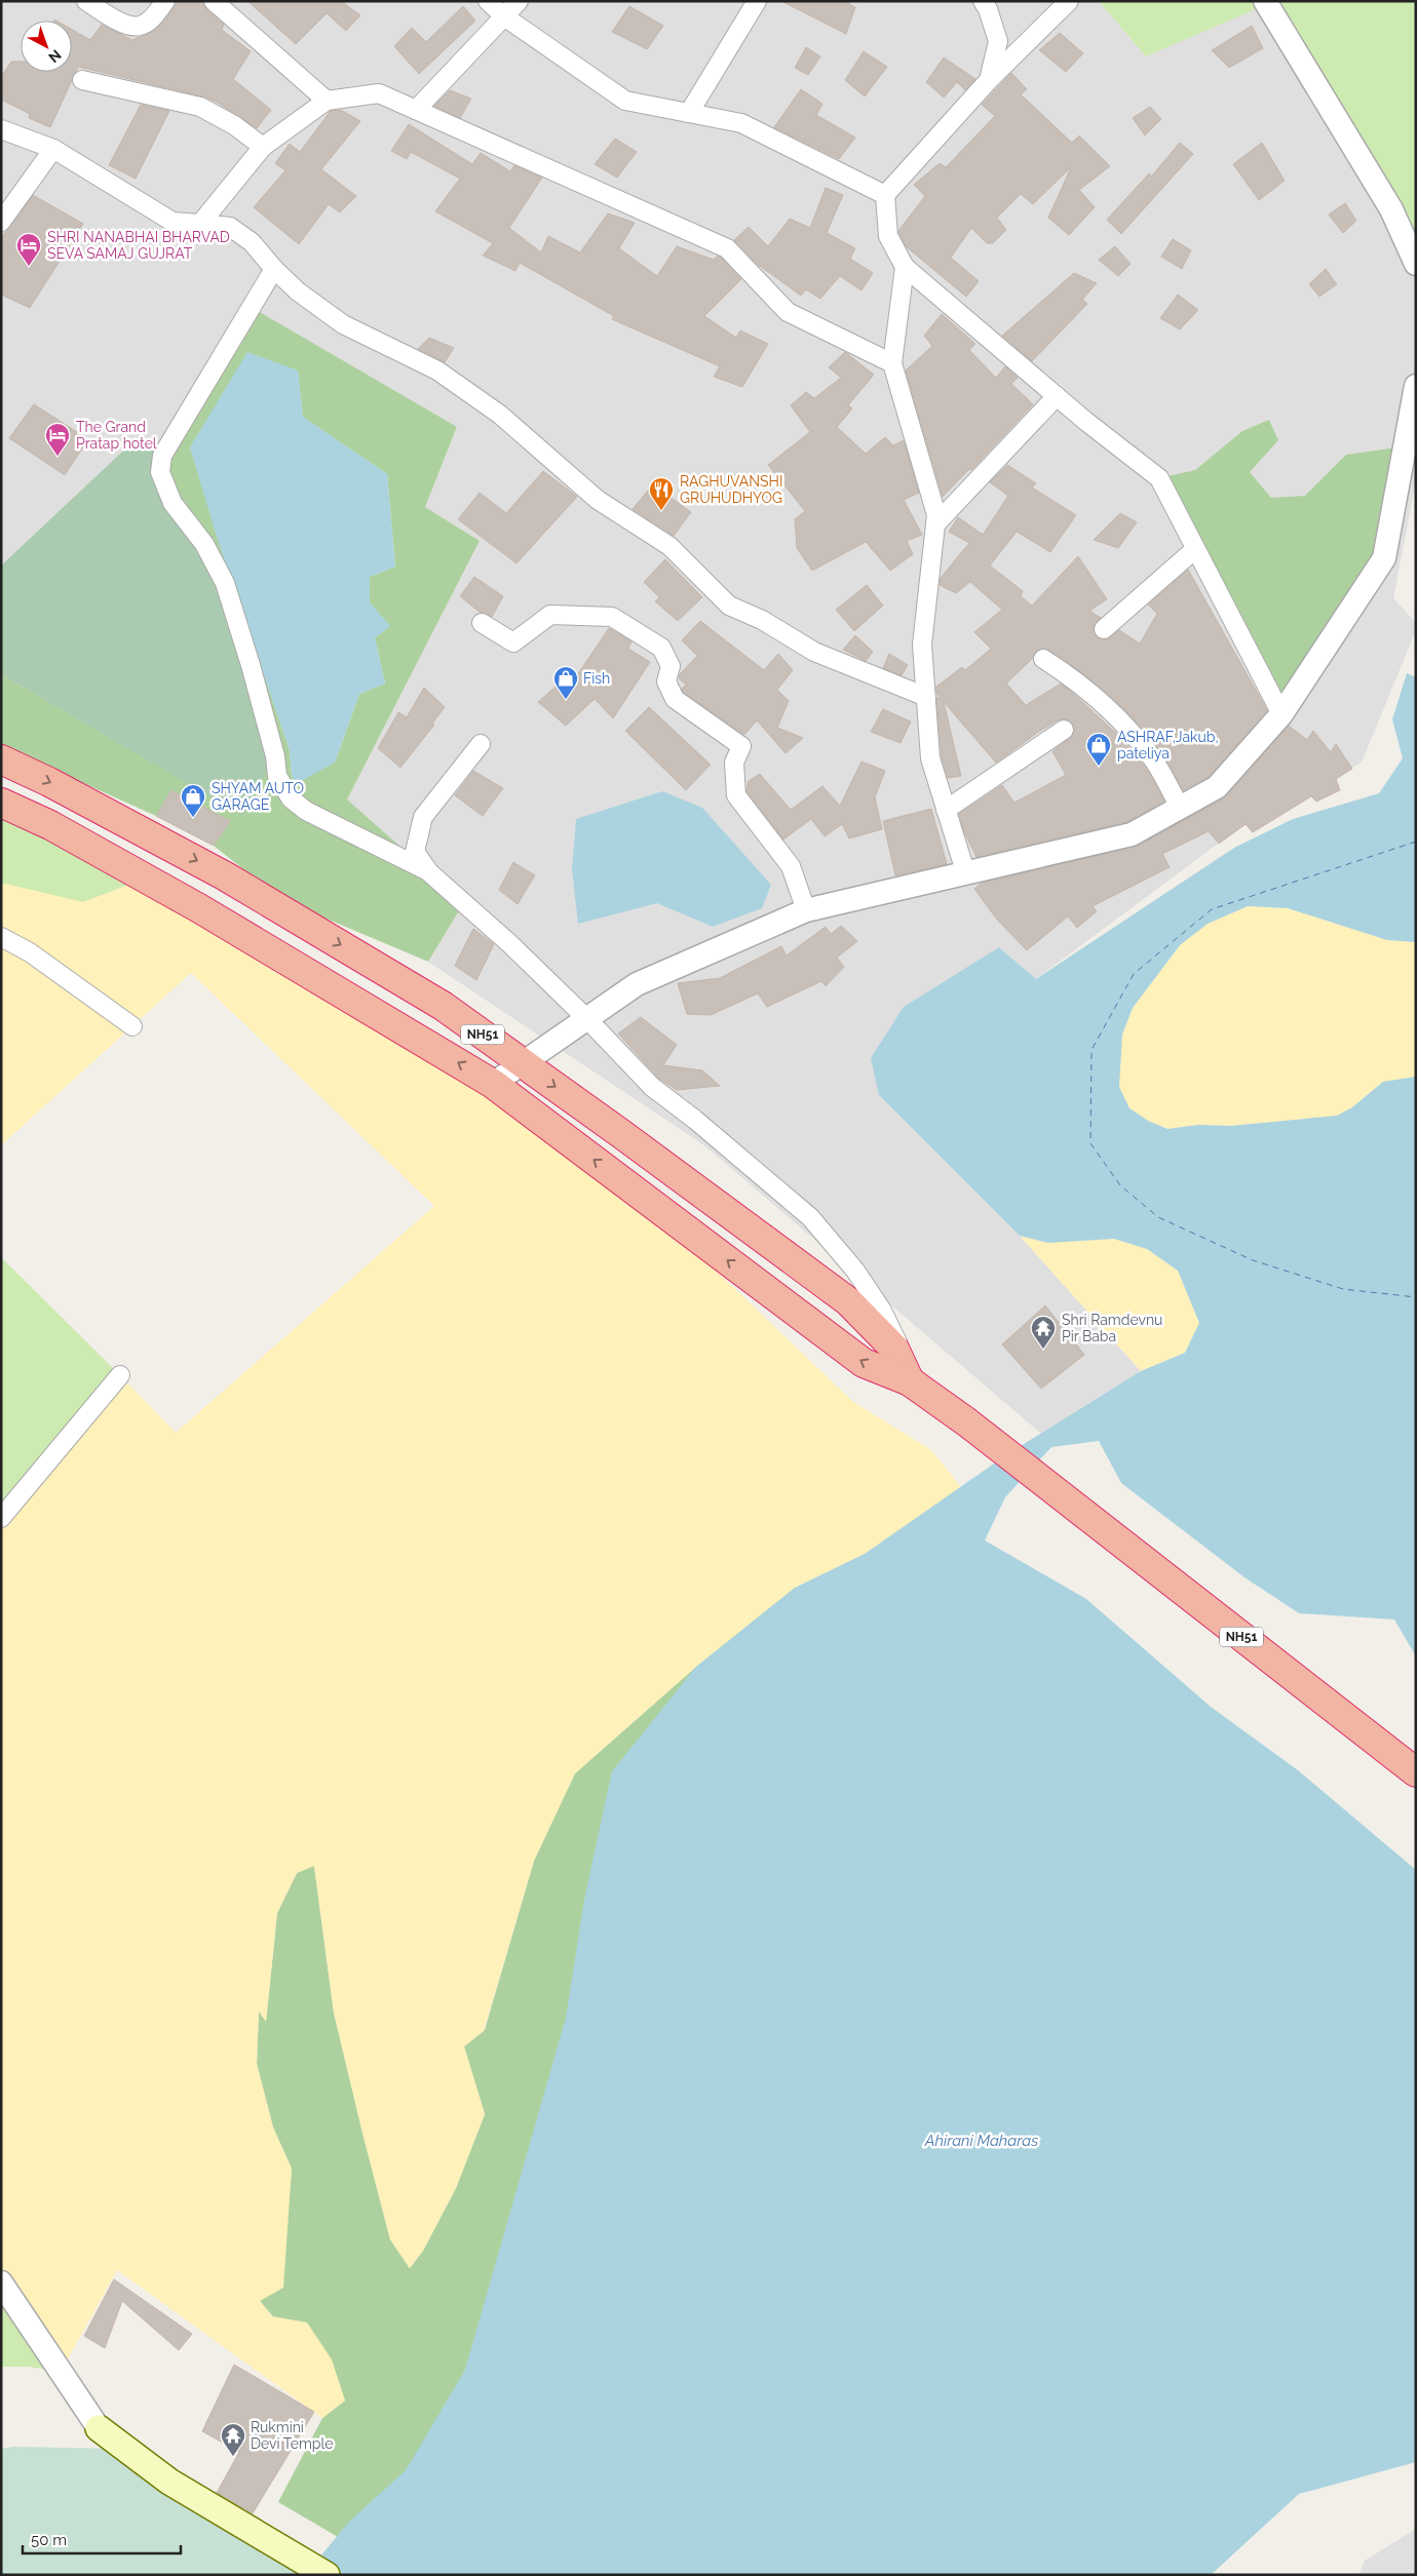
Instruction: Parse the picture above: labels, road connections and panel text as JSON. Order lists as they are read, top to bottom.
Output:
{
  "streets": {
    "highway": ["NH51"]
  },
  "water": ["Ahirani Maharas"],
  "places": {
    "hotel": ["SHRI NANABHAI BHARVAD SEVA SAMAJ GUJRAT", "The Grand Pratap hotel"],
    "restaurant": ["RAGHUVANSHI GRUHUDHYOG"],
    "shop": ["Fish", "ASHRAF,Jakub, pateliya", "SHYAM AUTO GARAGE"],
    "temple": ["Shri Ramdevnu Pir Baba", "Rukmini Devi Temple"]
  },
  "scale_bar": "50 m",
  "north": "bottom right"
}
